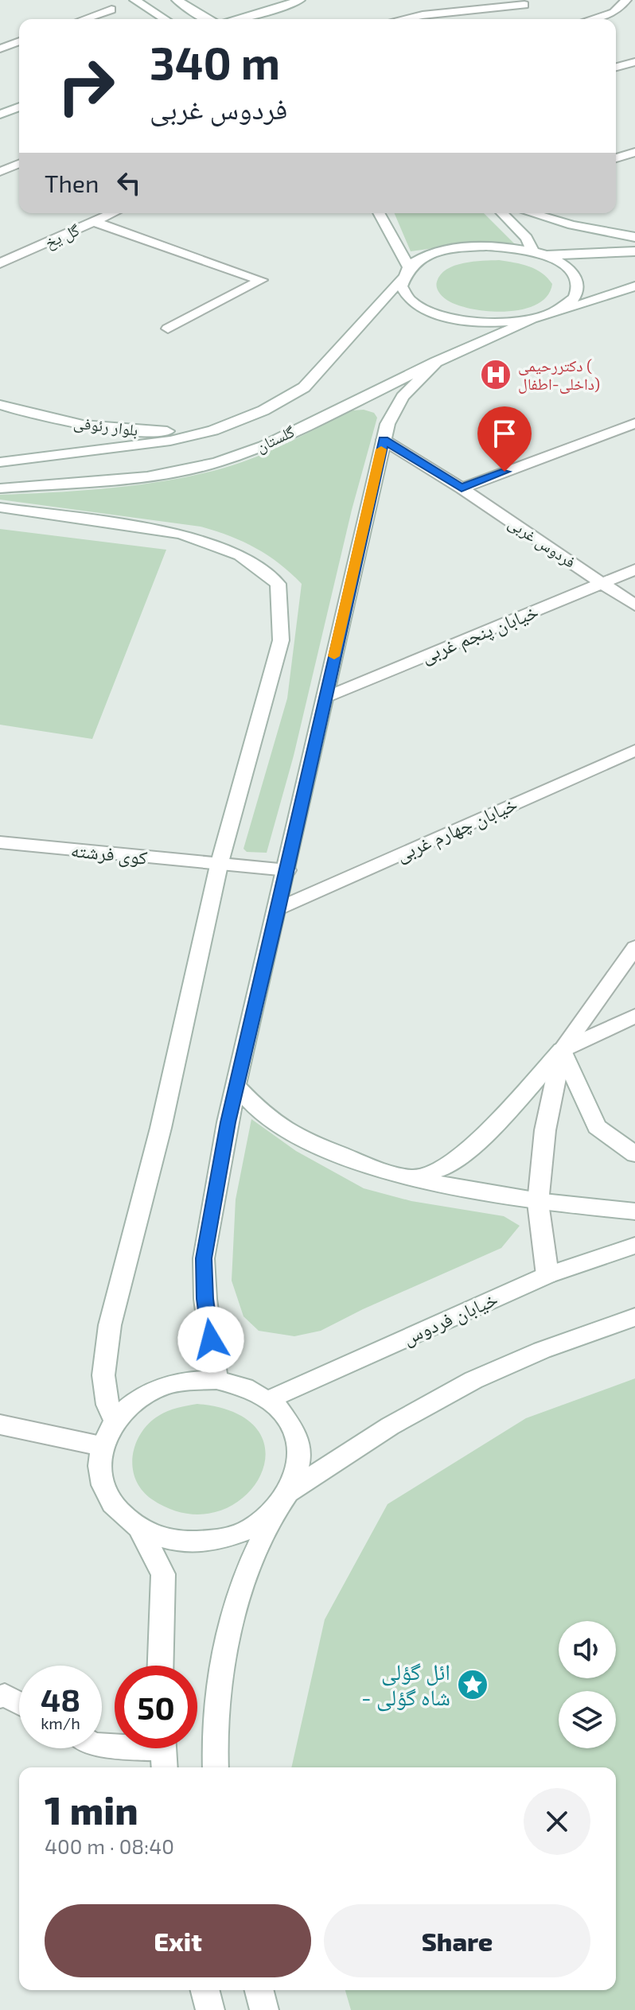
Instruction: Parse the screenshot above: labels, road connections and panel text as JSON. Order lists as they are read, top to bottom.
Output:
{
  "streets": {
    "main road": [
      "گل یخ",
      "بلوار رئوفی",
      "گلستان",
      "فردوس غربی",
      "خیابان پنجم غربی",
      "خیابان چهارم غربی",
      "کوی فرشته",
      "خیابان فردوس"
    ]
  },
  "crossings": [
    ["بلوار رئوفی", "گلستان"],
    ["فردوس غربی", "خیابان پنجم غربی"]
  ],
  "places": {
    "hospital": ["دکتررحیمی ( داخلی-اطفال)"],
    "place": ["ائل گؤلی - شاه گؤلی"]
  },
  "page": {
    "turn": ["340 m", "فردوس غربی"],
    "then": "Then",
    "speed": "48 km/h",
    "limit": "50",
    "heading": ["1 min", "400 m · 08:40"],
    "buttons": ["Exit", "Share"]
  }
}
